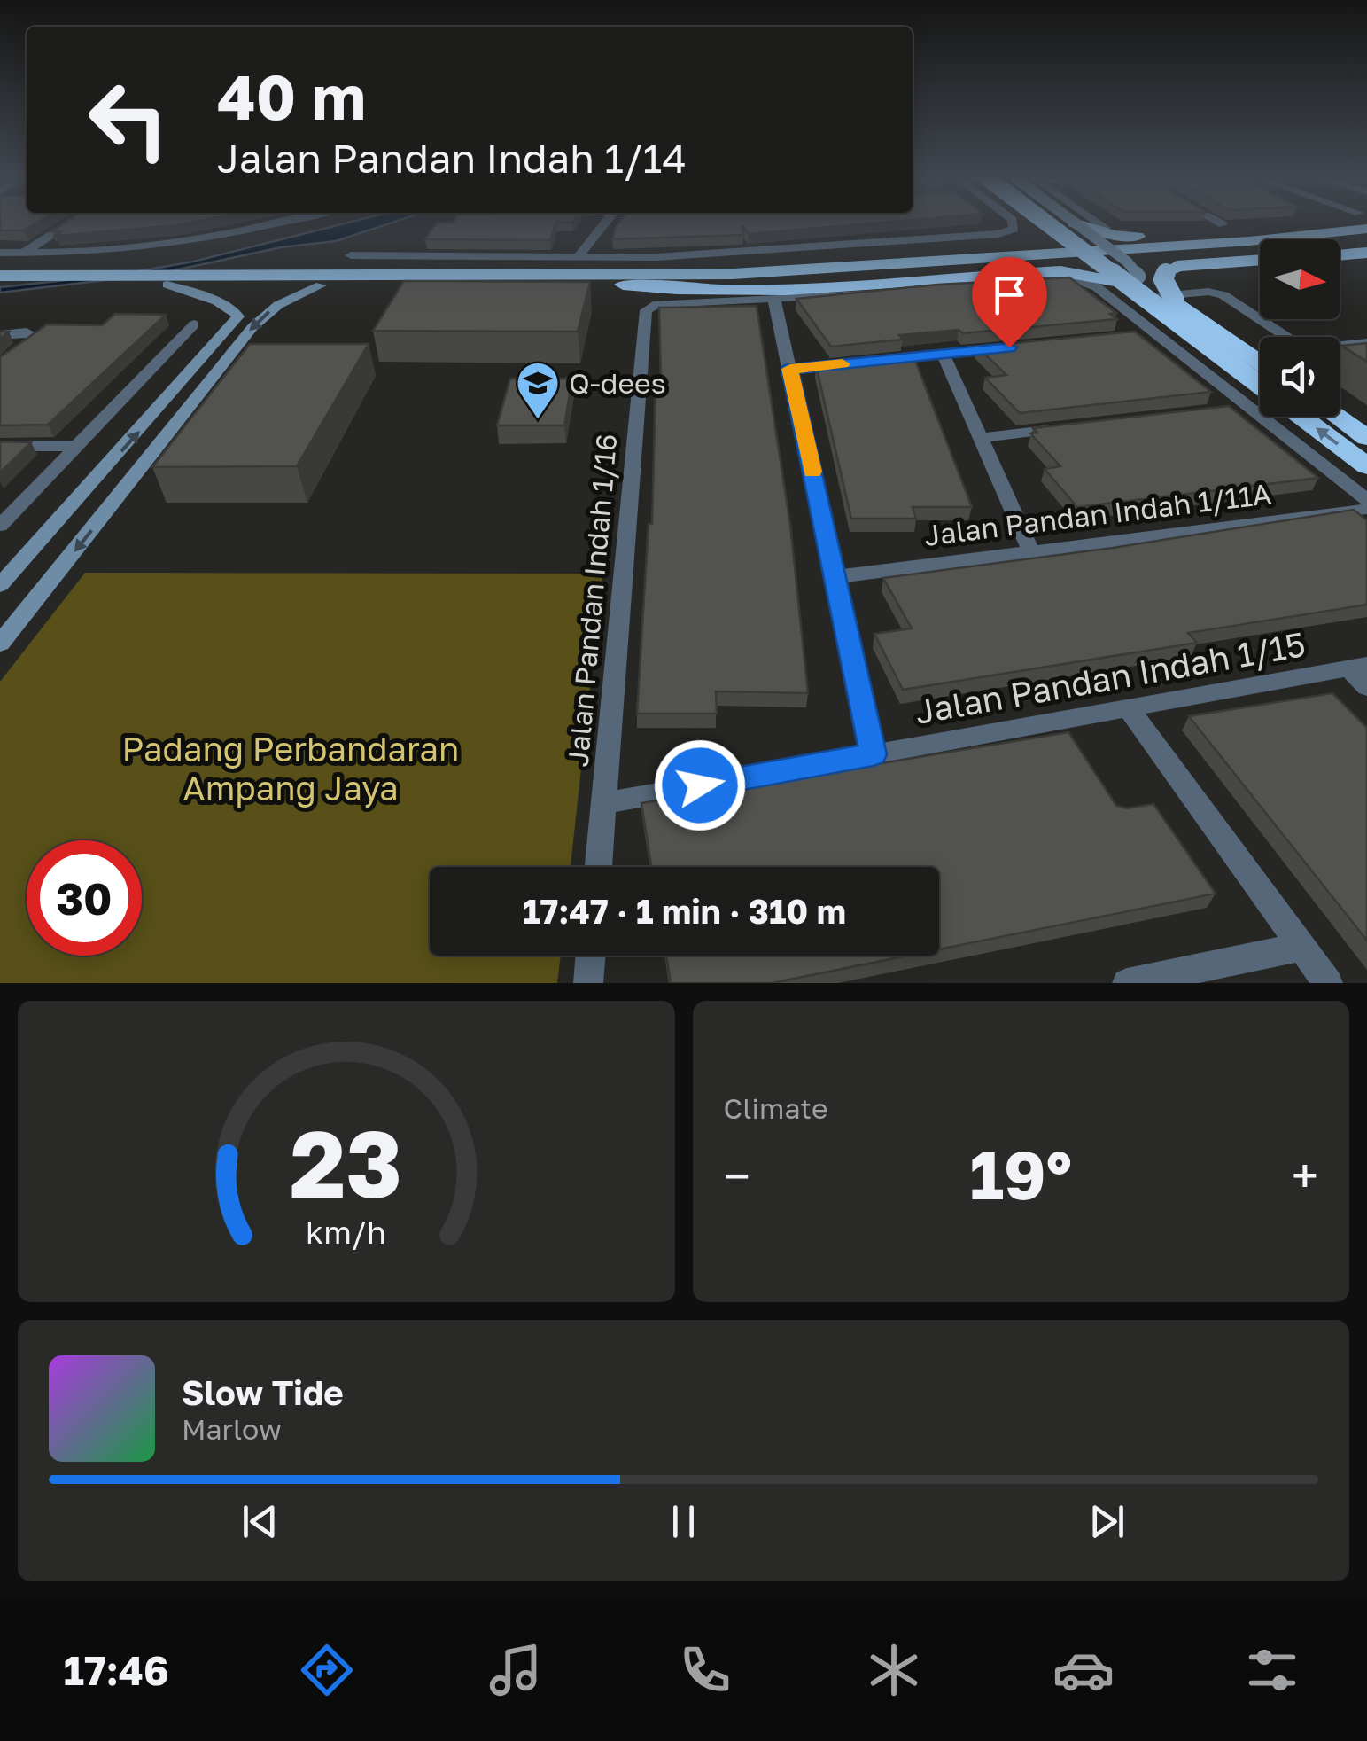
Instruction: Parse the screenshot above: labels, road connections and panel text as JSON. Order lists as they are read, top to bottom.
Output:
{
  "streets": {
    "street": ["Jalan Pandan Indah 1/11A", "Jalan Pandan Indah 1/16", "Jalan Pandan Indah 1/15"]
  },
  "crossings": [
    ["Jalan Pandan Indah 1/16", "Jalan Pandan Indah 1/15"]
  ],
  "parks": ["Padang Perbandaran Ampang Jaya"],
  "places": {
    "school or university": ["Q-dees"]
  },
  "north": "right",
  "page": {
    "turn": ["40 m", "Jalan Pandan Indah 1/14"],
    "limit": "30",
    "trip": "17:47 · 1 min · 310 m",
    "tile": "Climate",
    "heat": ["−", "19°", "+"],
    "song": ["Slow Tide", "Marlow"],
    "tabs": "17:46",
    "gauge": ["23", "km/h"]
  }
}
